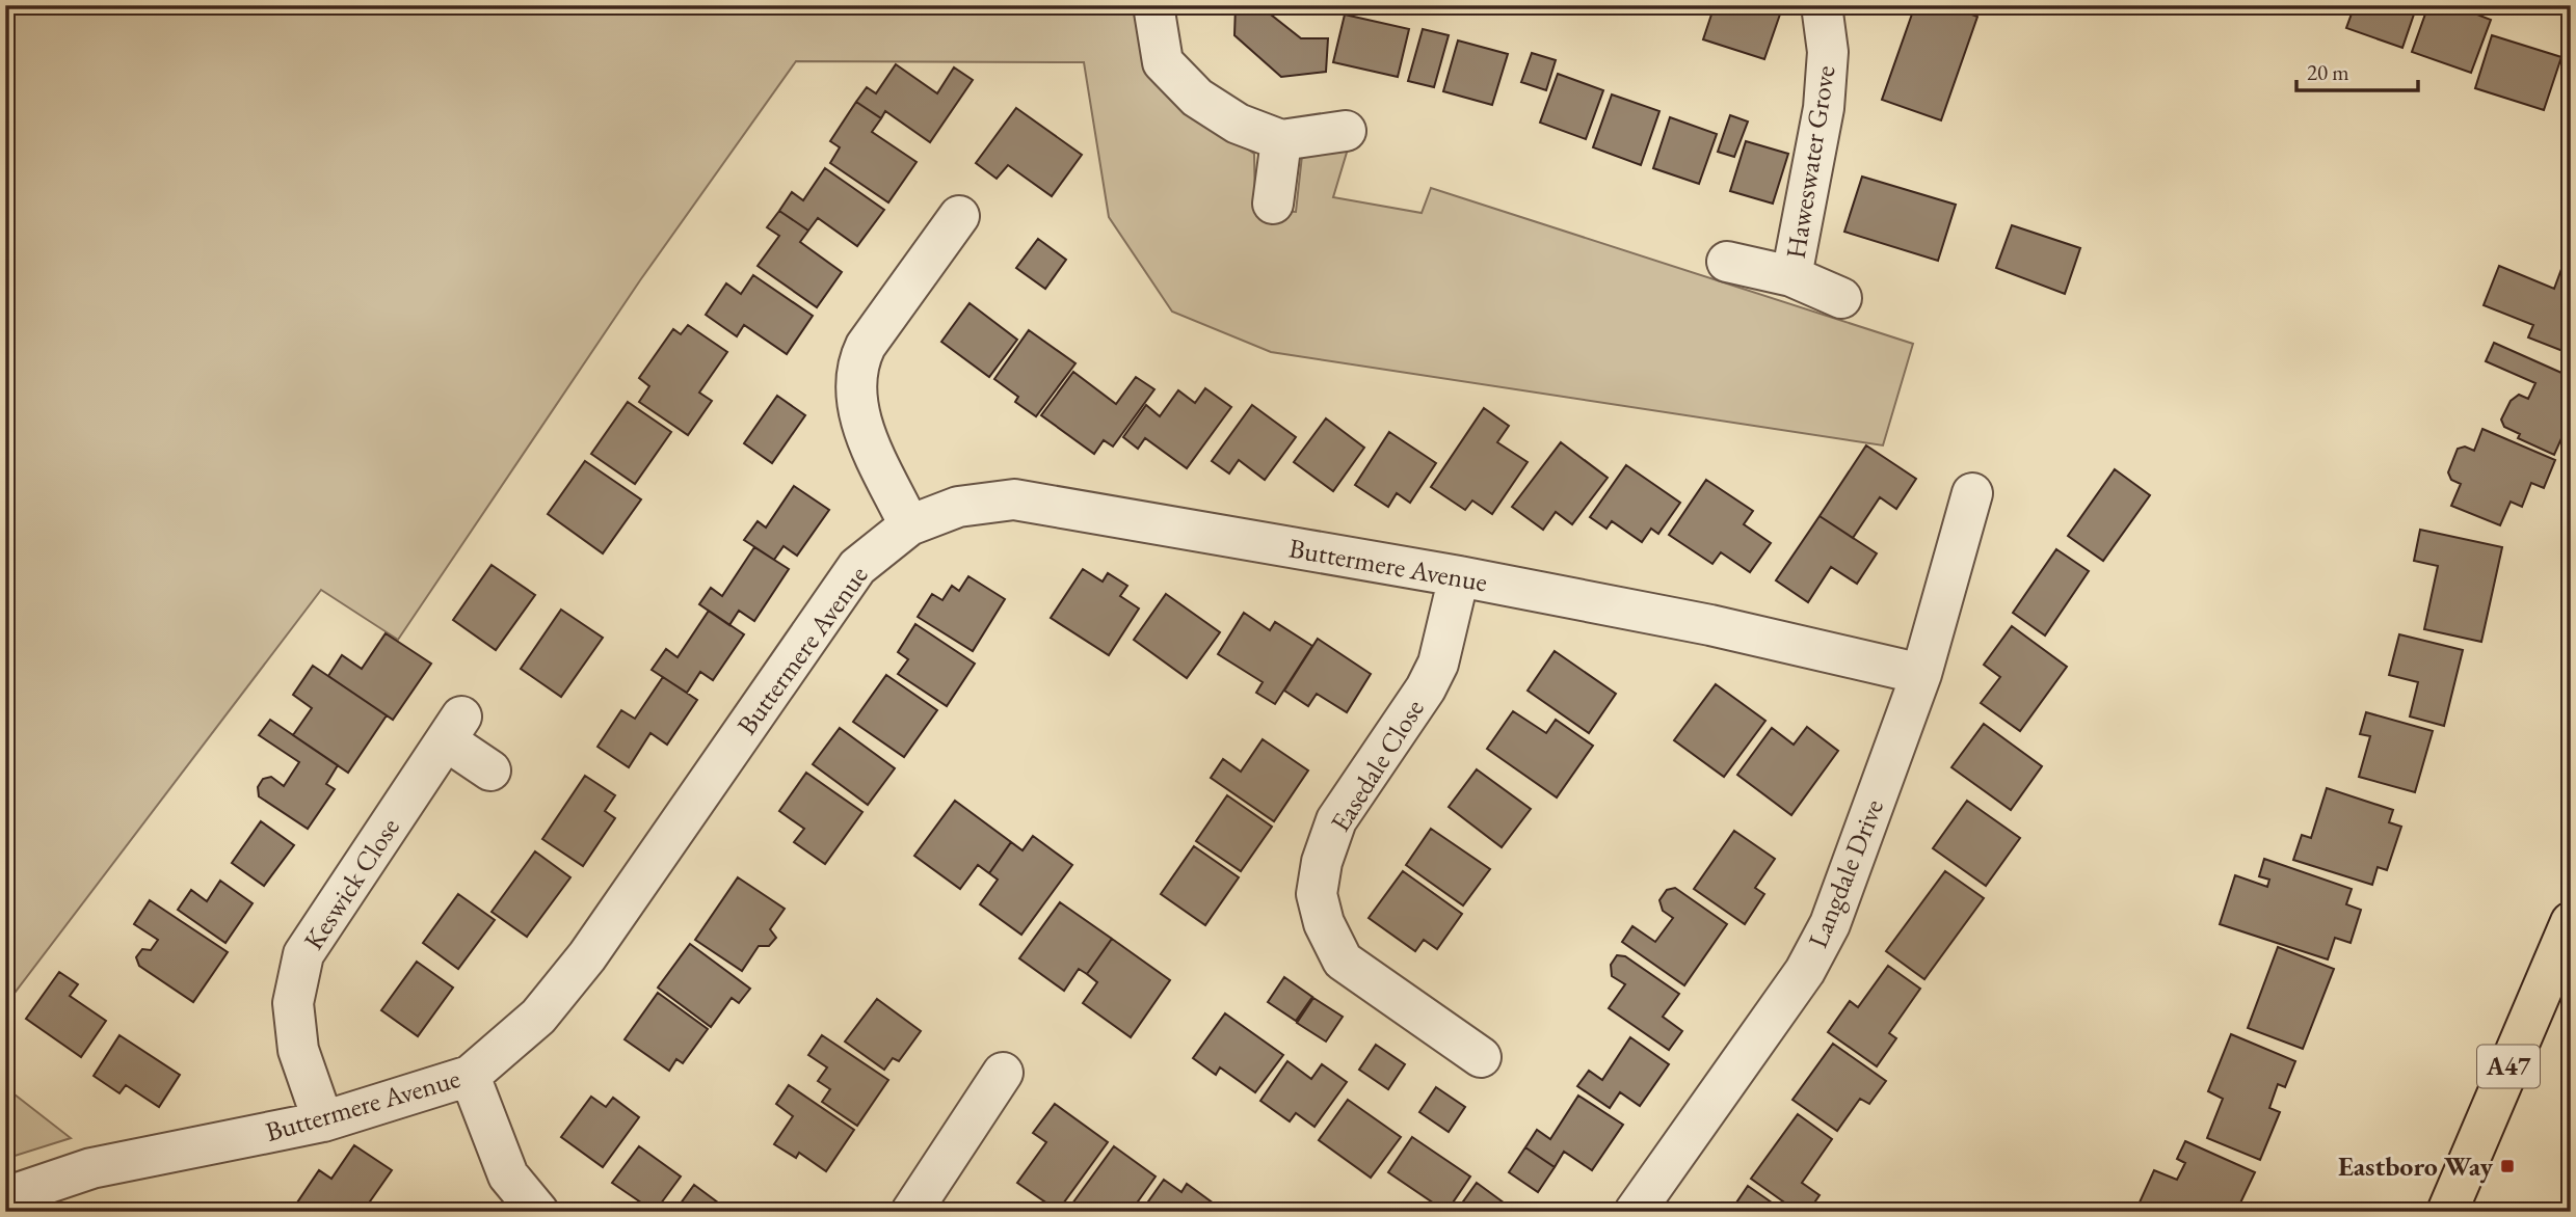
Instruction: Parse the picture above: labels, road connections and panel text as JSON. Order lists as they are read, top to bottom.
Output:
{
  "streets": {
    "main road": ["A47"],
    "street": [
      "Haweswater Grove",
      "Buttermere Avenue",
      "Easedale Close",
      "Langdale Drive",
      "Keswick Close"
    ]
  },
  "crossings": [
    ["Buttermere Avenue", "Easedale Close"],
    ["Buttermere Avenue", "Langdale Drive"],
    ["Buttermere Avenue", "Keswick Close"]
  ],
  "places": {
    "transit": ["Eastboro Way"]
  },
  "scale_bar": "20 m"
}
